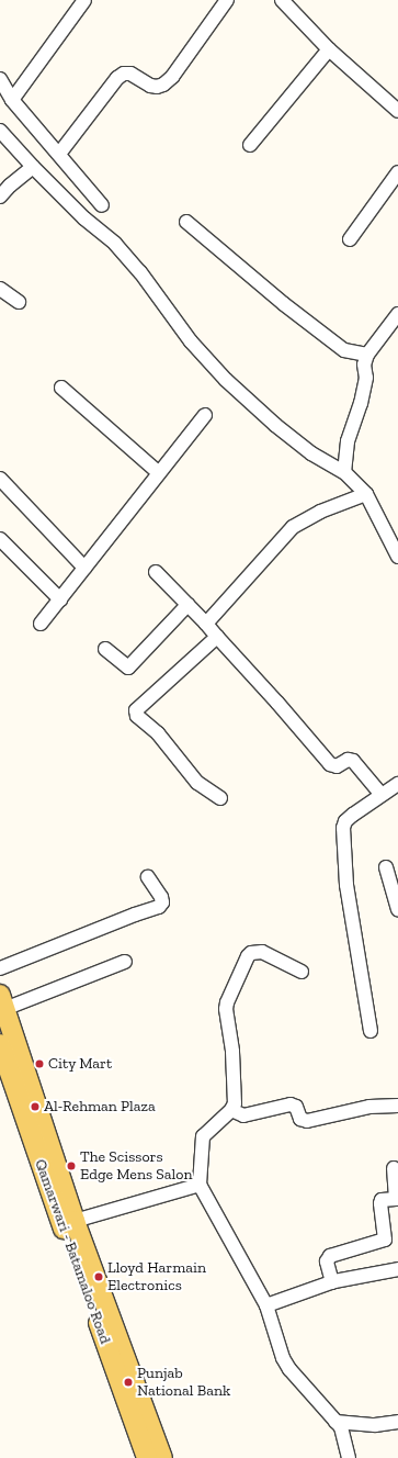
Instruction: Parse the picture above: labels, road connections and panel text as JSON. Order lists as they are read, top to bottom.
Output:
{
  "streets": {
    "main road": ["Qamarwari - Batamaloo Road"]
  },
  "places": [
    "City Mart",
    "Al-Rehman Plaza",
    "The Scissors Edge Mens Salon",
    "Lloyd Harmain Electronics",
    "Punjab National Bank"
  ]
}
